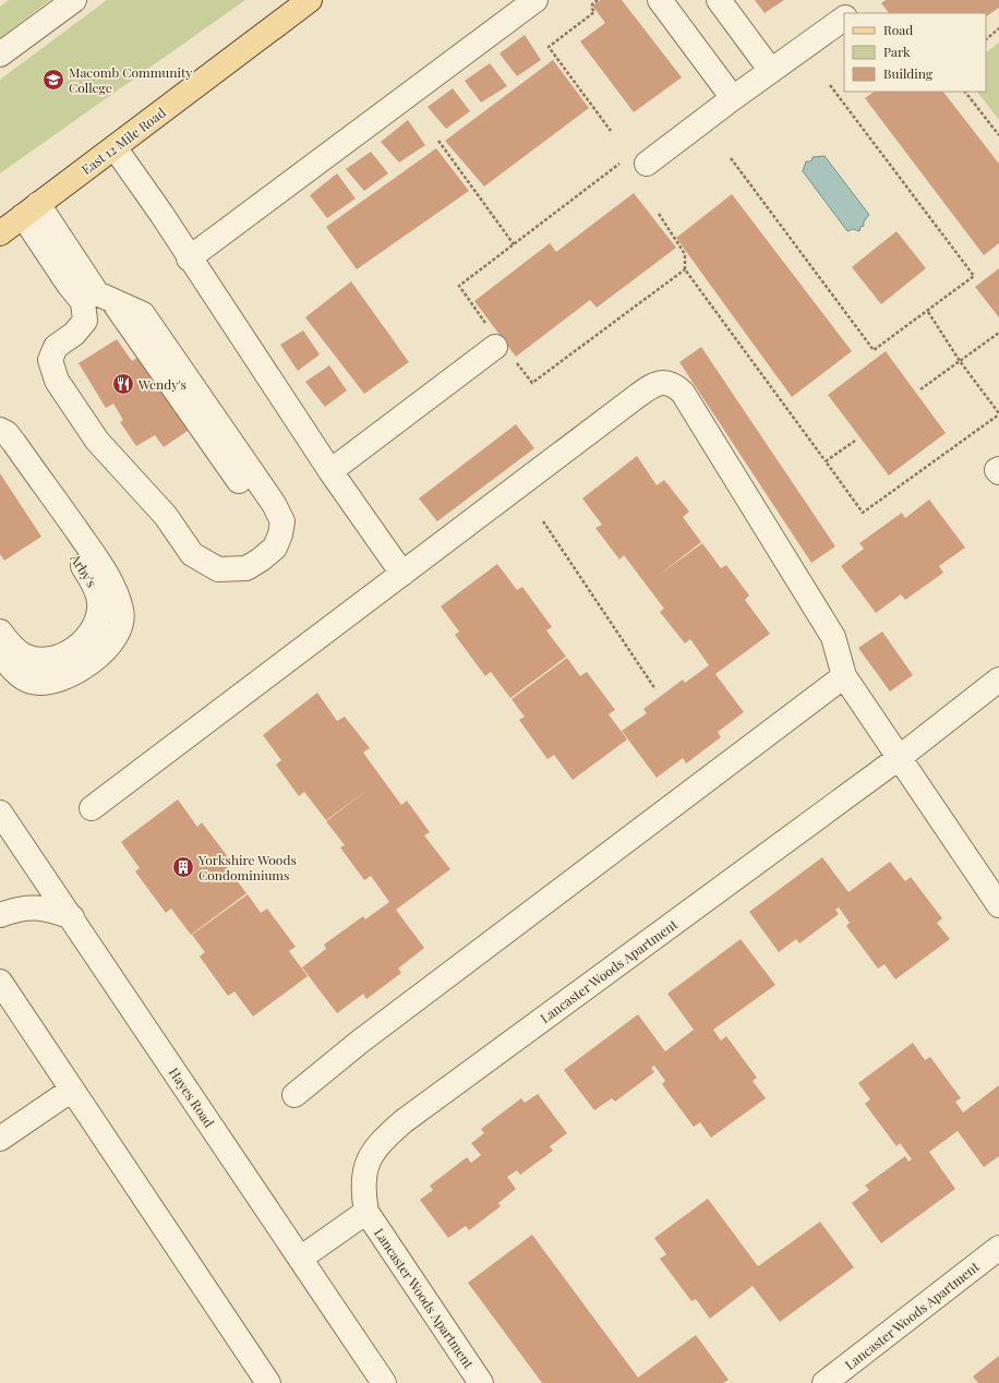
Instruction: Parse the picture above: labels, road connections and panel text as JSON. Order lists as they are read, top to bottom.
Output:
{
  "streets": {
    "main road": ["East 12 Mile Road"],
    "street": ["Arby's", "Lancaster Woods Apartment", "Hayes Road"]
  },
  "places": {
    "school or university": ["Macomb Community College"],
    "restaurant": ["Wendy's"],
    "building": ["Yorkshire Woods Condominiums"]
  },
  "legend": ["Road", "Park", "Building"]
}
